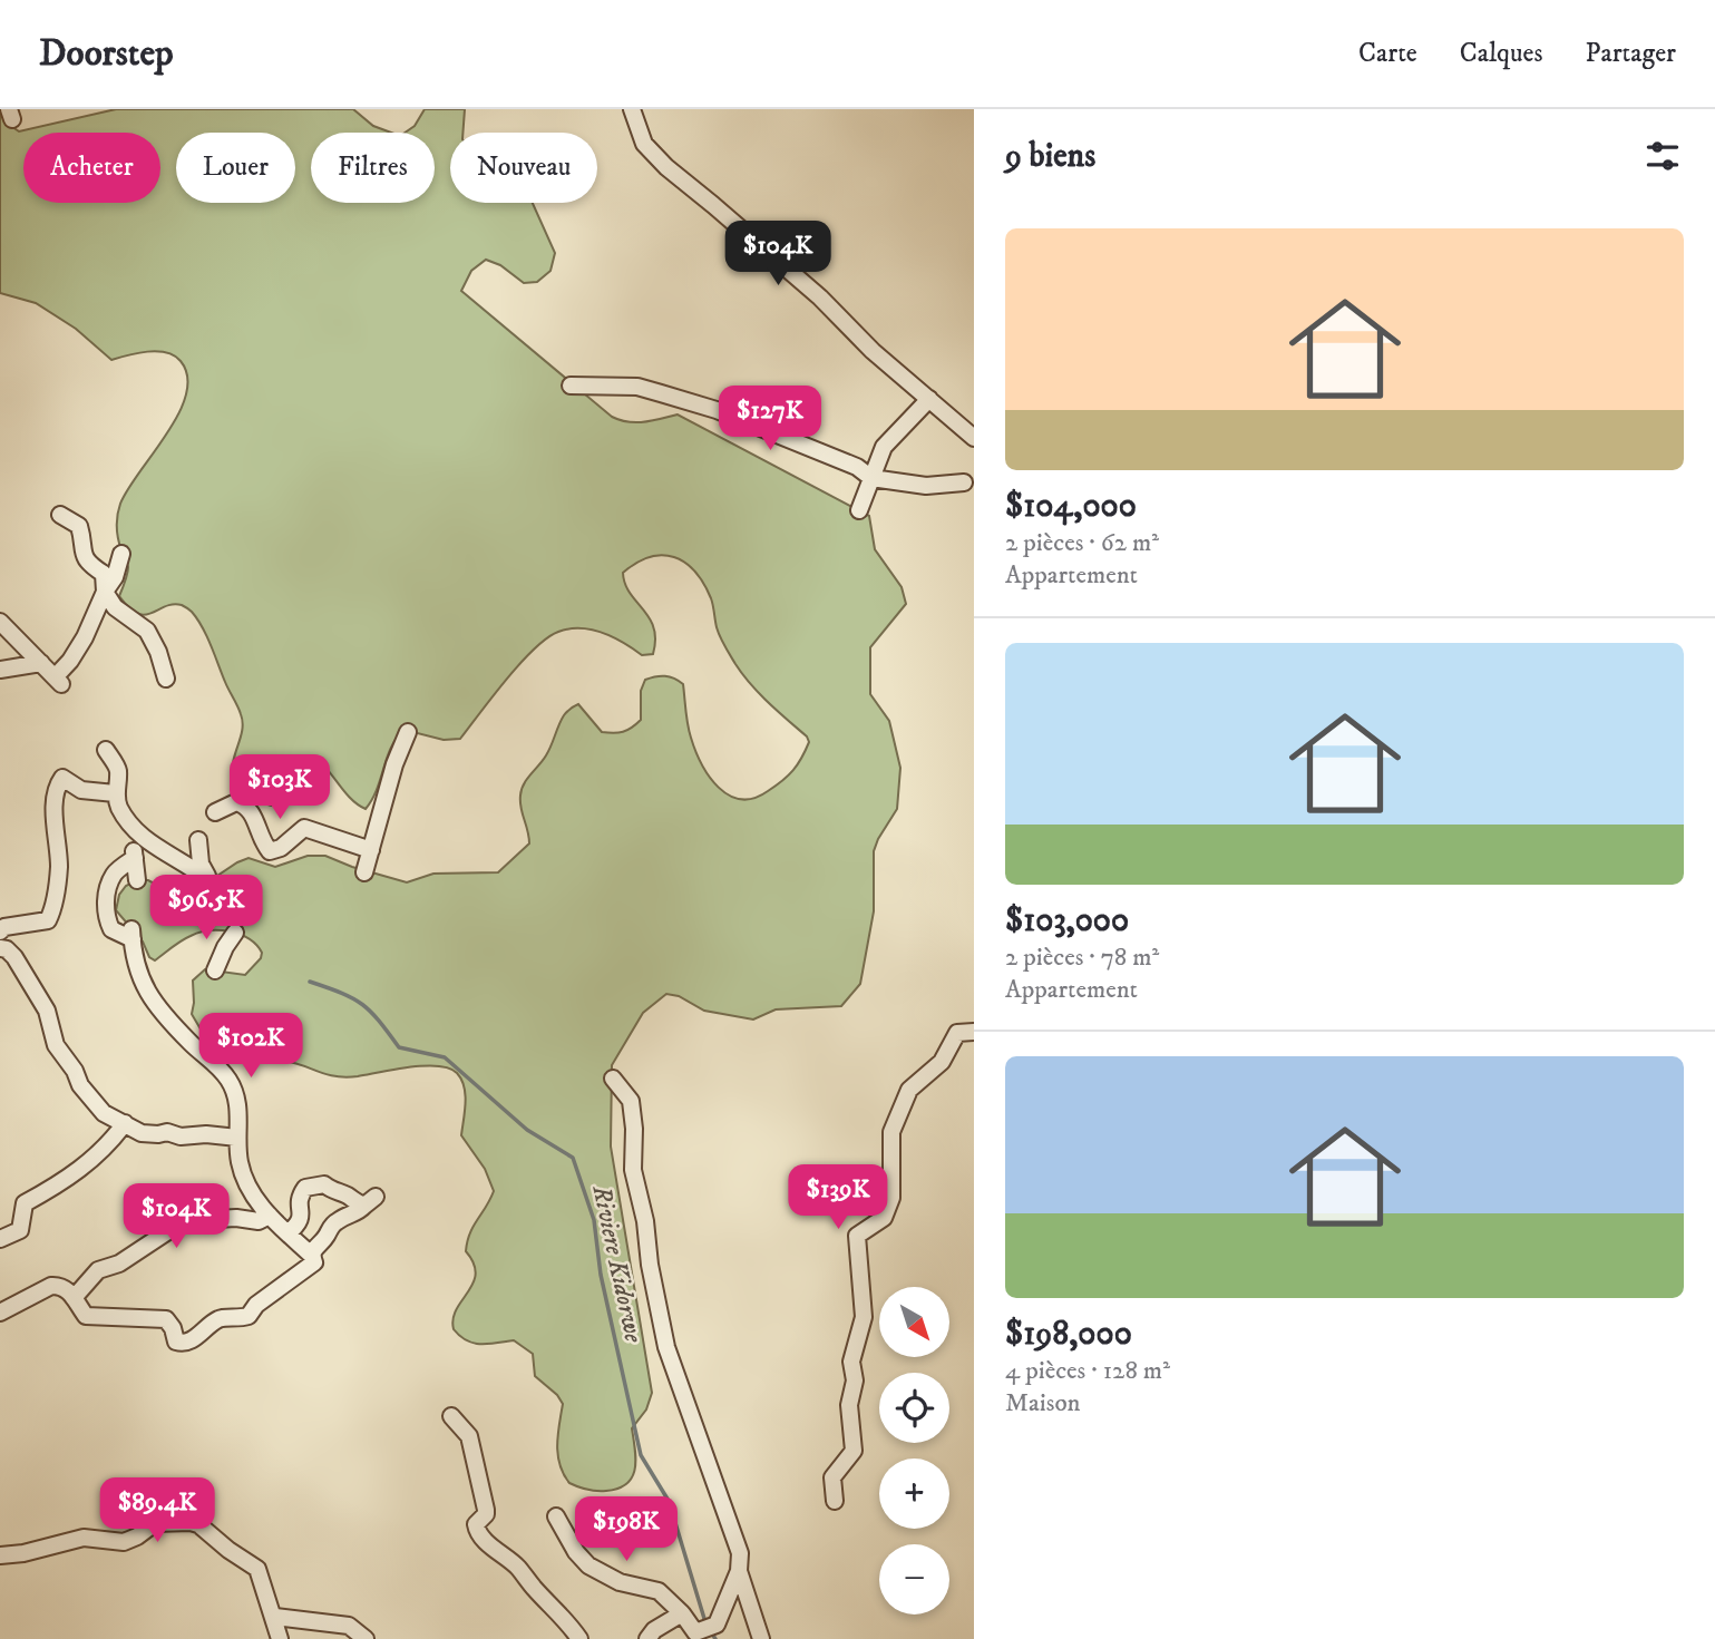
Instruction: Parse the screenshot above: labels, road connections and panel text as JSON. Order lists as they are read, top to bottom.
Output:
{
  "water": ["Riviere Kidorwe"],
  "north": "bottom right",
  "page": {
    "header": "Doorstep",
    "nav": ["Carte", "Calques", "Partager"],
    "heading": "9 biens",
    "chip": [
      "Acheter",
      "Louer",
      "Filtres",
      "Nouveau"
    ],
    "list": [
      {
        "name": "$104,000",
        "note": "2 pièces · 62 m² · Appartement"
      },
      {
        "name": "$103,000",
        "note": "2 pièces · 78 m² · Appartement"
      },
      {
        "name": "$198,000",
        "note": "4 pièces · 128 m² · Maison"
      }
    ],
    "price": [
      "$104K",
      "$127K",
      "$103K",
      "$96.5K",
      "$102K",
      "$139K",
      "$104K",
      "$89.4K",
      "$198K"
    ],
    "map_buttons": ["+", "−"]
  }
}
